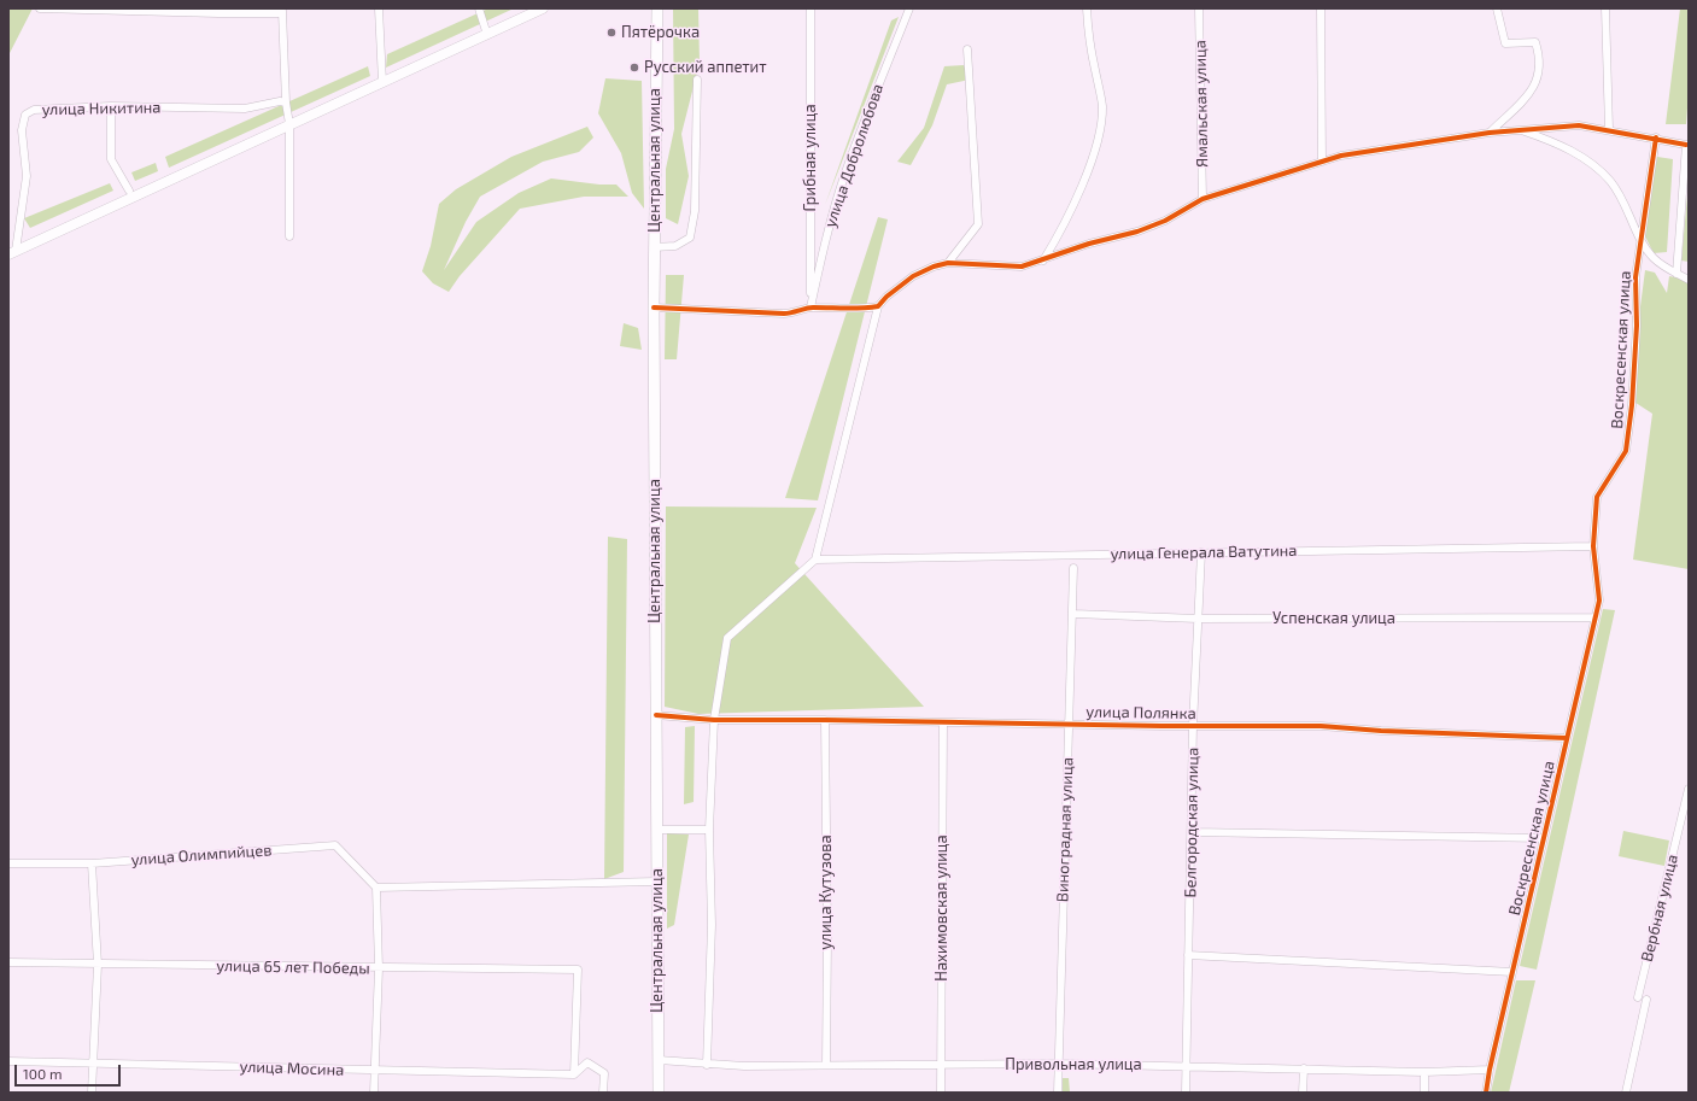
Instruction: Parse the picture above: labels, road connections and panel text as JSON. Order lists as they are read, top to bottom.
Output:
{
  "streets": {
    "main road": ["Центральная улица"],
    "street": [
      "Ямальская улица",
      "улица Никитина",
      "улица Добролюбова",
      "Грибная улица",
      "Воскресенская улица",
      "улица Генерала Ватутина",
      "Успенская улица",
      "улица Полянка",
      "Белгородская улица",
      "Виноградная улица",
      "улица Олимпийцев",
      "улица Кутузова",
      "Нахимовская улица",
      "Вербная улица",
      "улица 65 лет Победы",
      "Привольная улица",
      "улица Мосина"
    ]
  },
  "crossings": [
    ["улица Добролюбова", "Грибная улица"],
    ["Центральная улица", "улица Полянка"],
    ["Центральная улица", "Привольная улица"],
    ["Воскресенская улица", "улица Генерала Ватутина"],
    ["Воскресенская улица", "Успенская улица"],
    ["Воскресенская улица", "улица Полянка"],
    ["Воскресенская улица", "Привольная улица"],
    ["улица Генерала Ватутина", "Белгородская улица"],
    ["Успенская улица", "Белгородская улица"],
    ["Успенская улица", "Виноградная улица"],
    ["улица Полянка", "Белгородская улица"],
    ["улица Полянка", "Виноградная улица"],
    ["улица Полянка", "улица Кутузова"],
    ["улица Полянка", "Нахимовская улица"],
    ["Белгородская улица", "Привольная улица"],
    ["Виноградная улица", "Привольная улица"],
    ["улица Кутузова", "Привольная улица"],
    ["Нахимовская улица", "Привольная улица"],
    ["улица 65 лет Победы", "улица Мосина"]
  ],
  "places": ["Пятёрочка", "Русский аппетит"],
  "scale_bar": "100 m"
}
